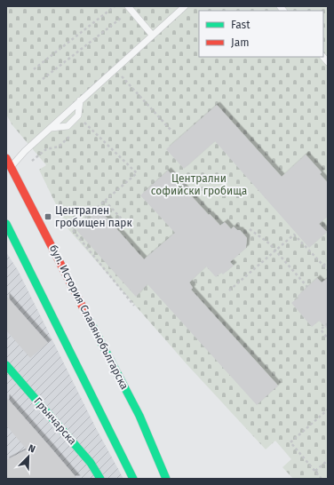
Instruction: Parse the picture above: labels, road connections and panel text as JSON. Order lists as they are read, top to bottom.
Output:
{
  "streets": {
    "main road": ["бул. История Славянобългарска", "Грънчарска"]
  },
  "parks": ["Централни софийски гробища"],
  "places": {
    "transit": ["Централен гробищен парк"]
  },
  "legend": ["Fast", "Jam"],
  "north": "top right"
}
